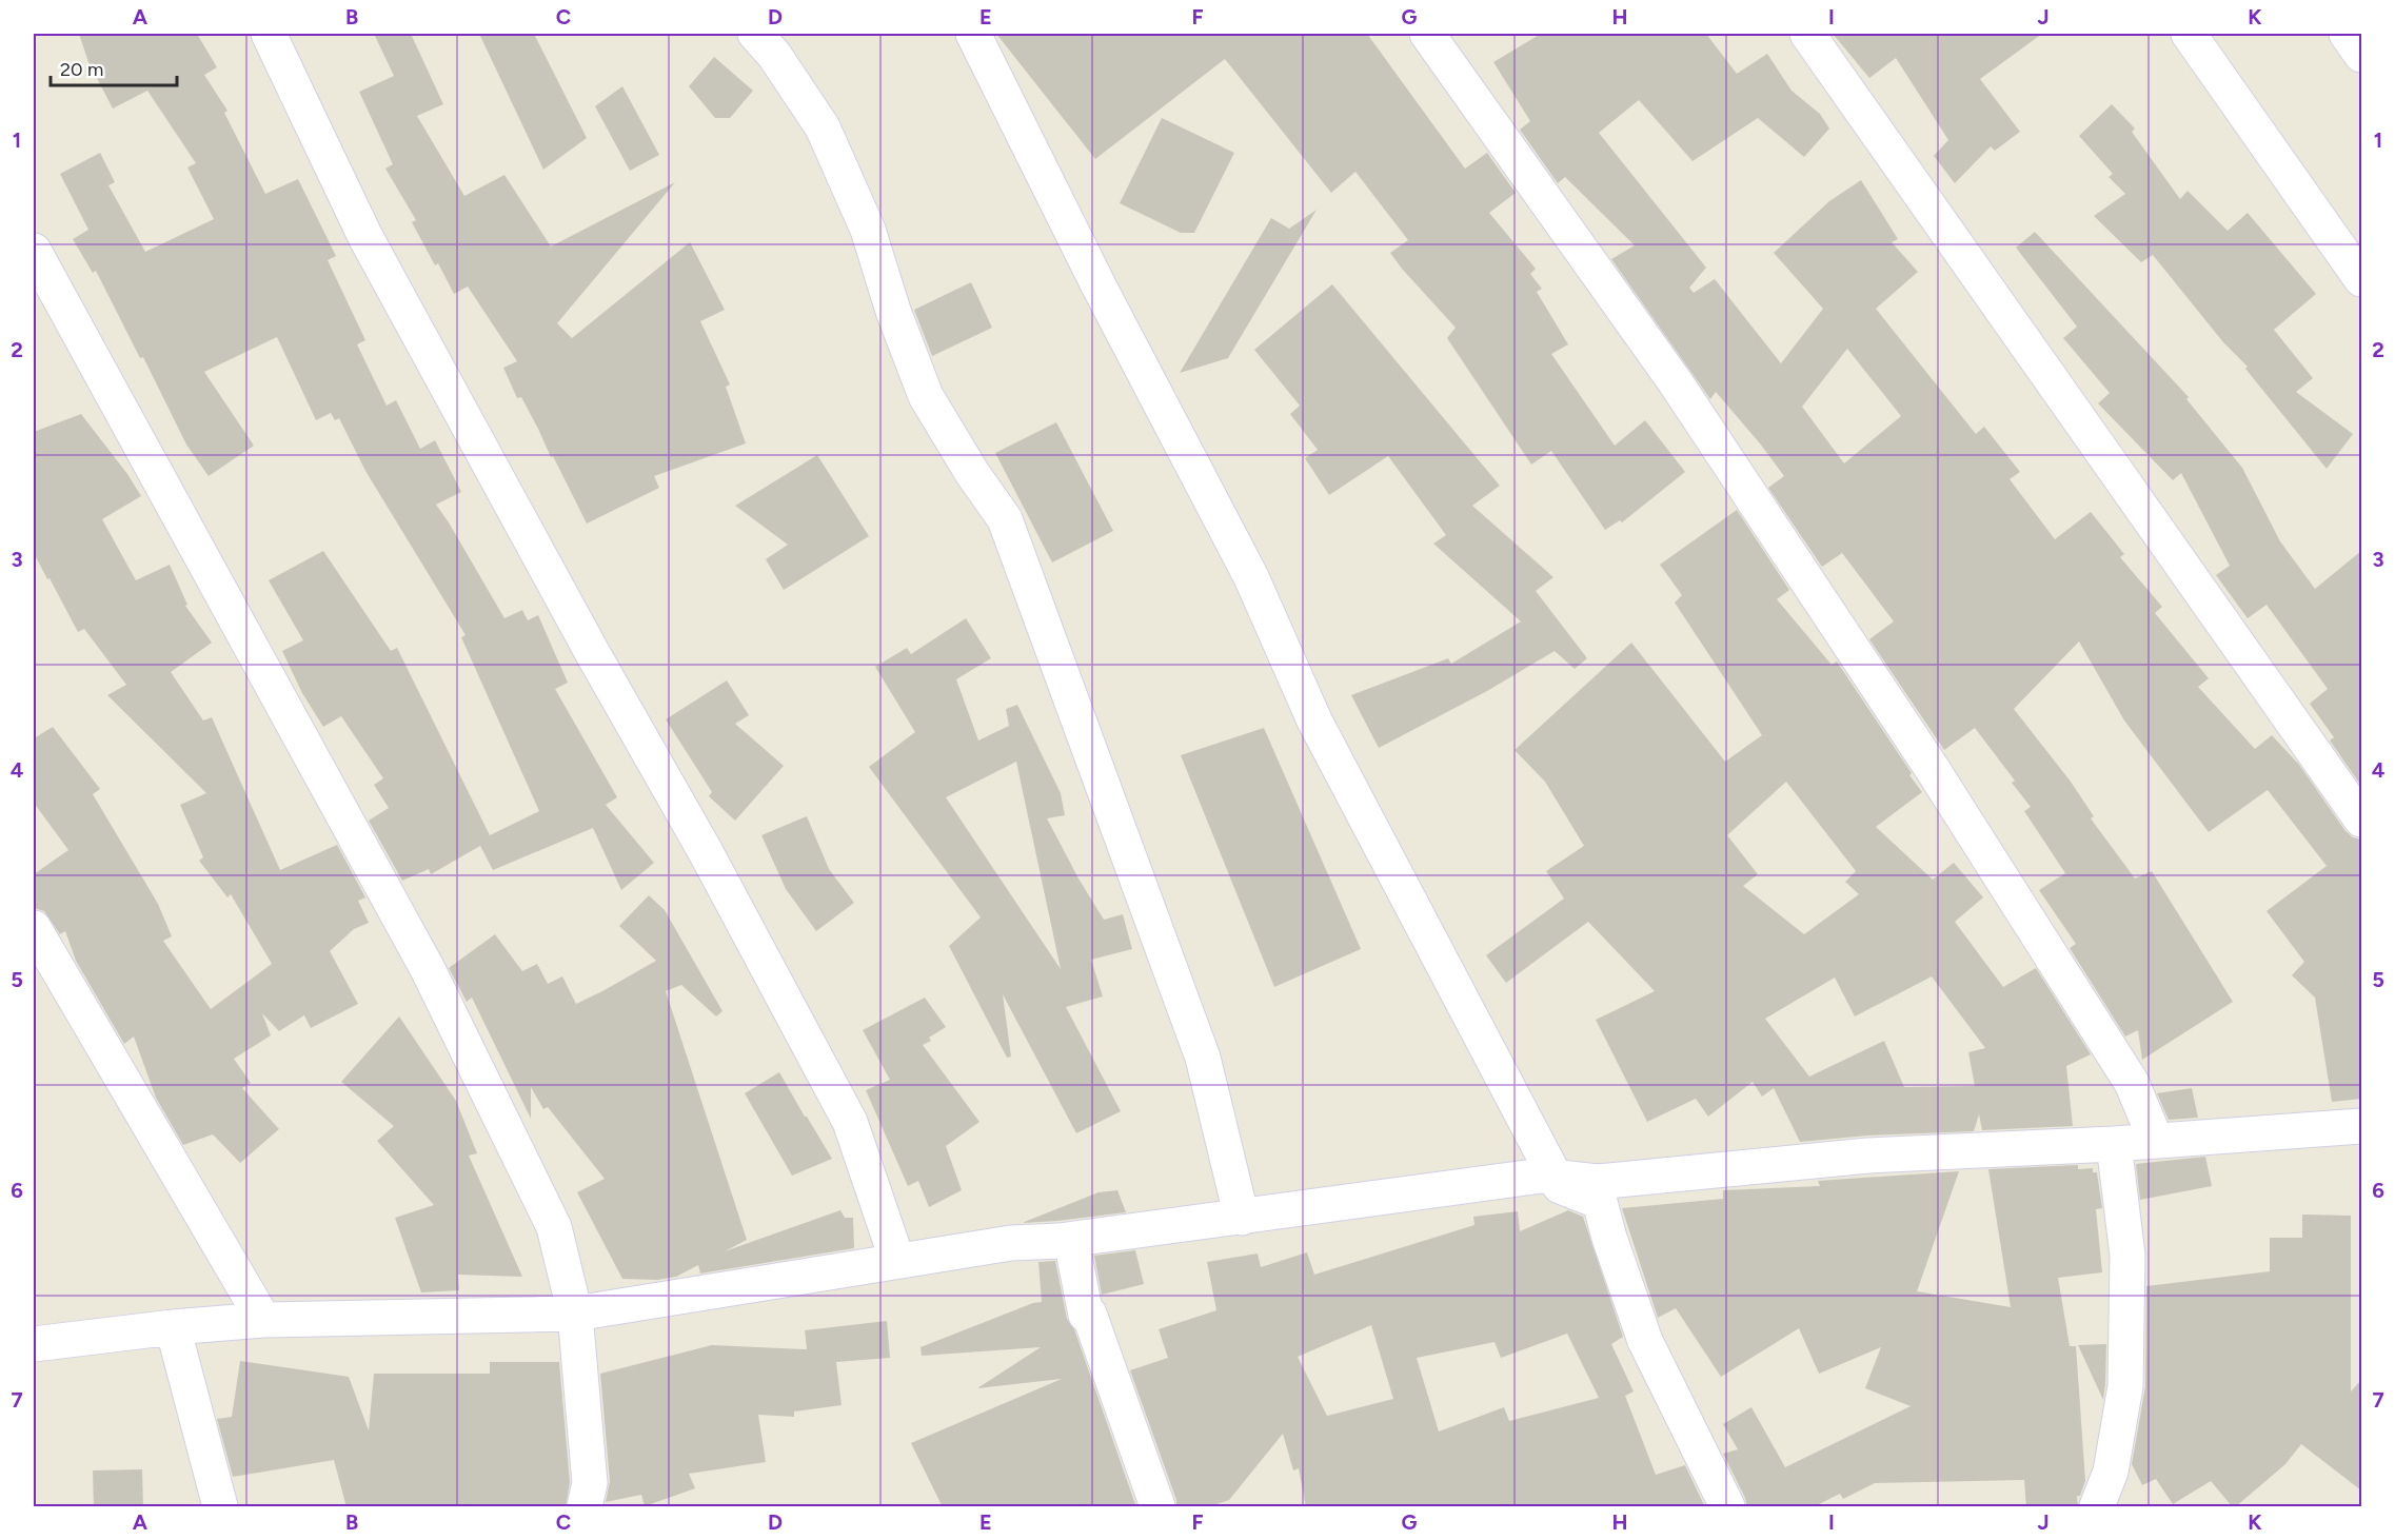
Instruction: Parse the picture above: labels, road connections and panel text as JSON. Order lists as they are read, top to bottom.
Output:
{
  "scale_bar": "20 m",
  "grid": {
    "columns": [
      "A",
      "B",
      "C",
      "D",
      "E",
      "F",
      "G",
      "H",
      "I",
      "J",
      "K"
    ],
    "rows": [
      "1",
      "2",
      "3",
      "4",
      "5",
      "6",
      "7"
    ]
  }
}
